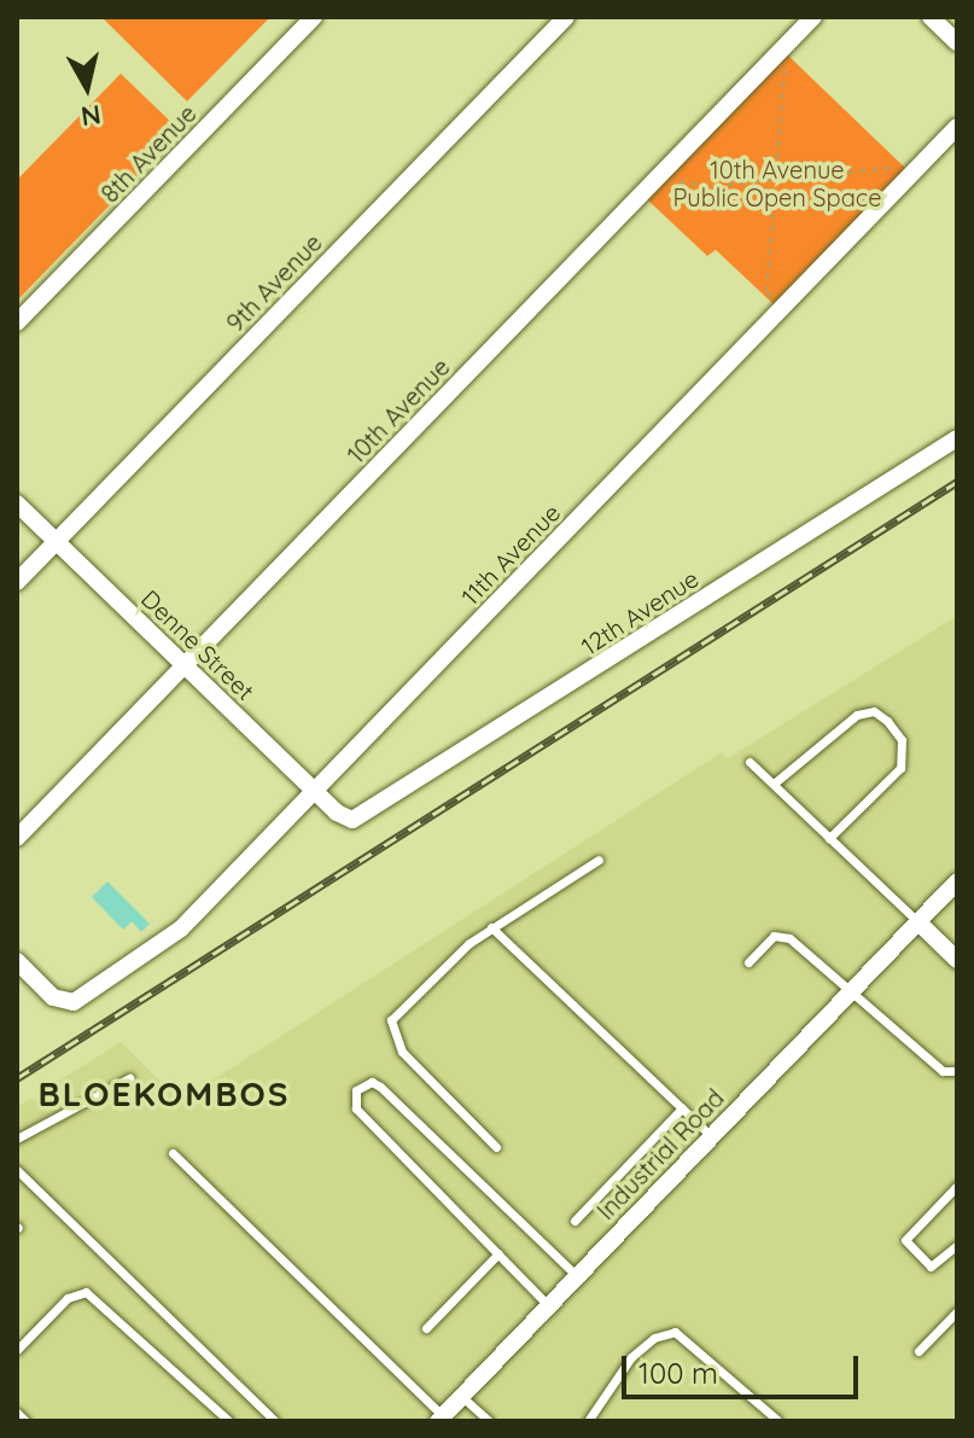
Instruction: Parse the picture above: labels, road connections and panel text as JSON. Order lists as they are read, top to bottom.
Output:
{
  "streets": {
    "street": [
      "8th Avenue",
      "9th Avenue",
      "10th Avenue",
      "11th Avenue",
      "12th Avenue",
      "Denne Street",
      "Industrial Road"
    ]
  },
  "crossings": [
    ["9th Avenue", "Denne Street"],
    ["10th Avenue", "Denne Street"],
    ["11th Avenue", "Denne Street"],
    ["12th Avenue", "Denne Street"]
  ],
  "districts": ["BLOEKOMBOS"],
  "parks": ["10th Avenue Public Open Space"],
  "scale_bar": "100 m",
  "north": "bottom"
}
